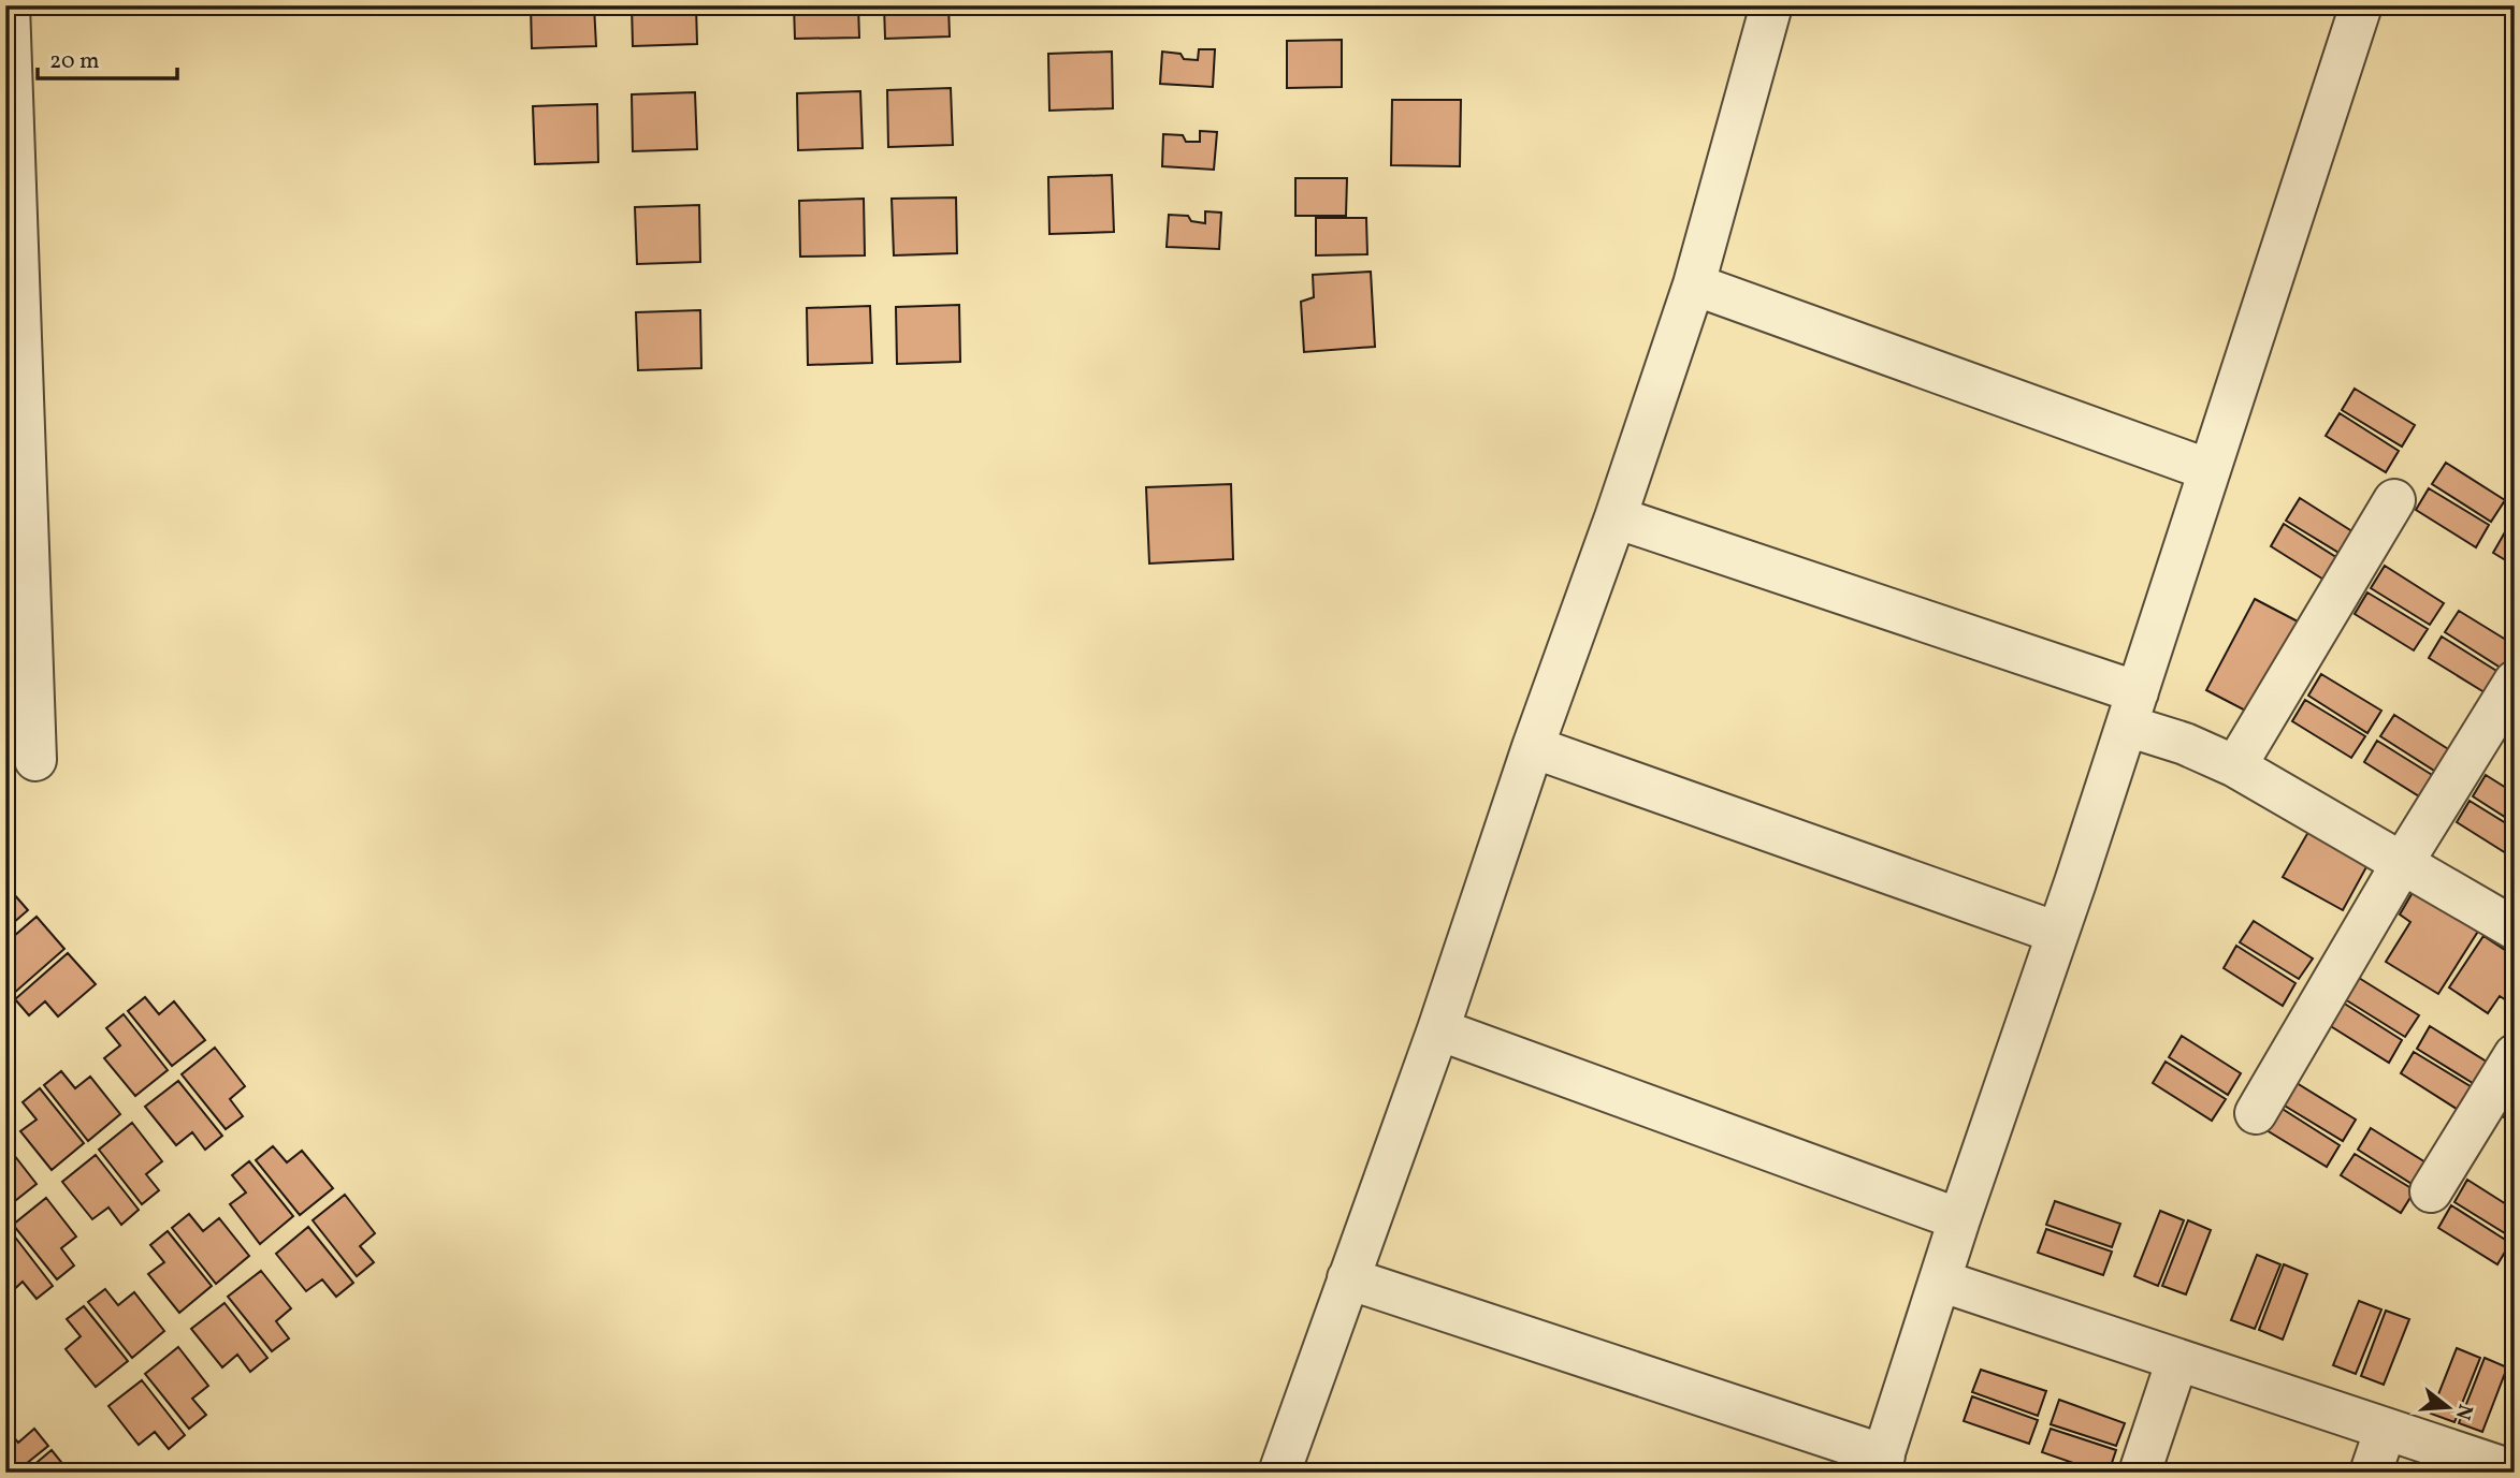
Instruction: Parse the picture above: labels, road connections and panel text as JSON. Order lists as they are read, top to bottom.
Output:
{
  "scale_bar": "20 m",
  "north": "right"
}
